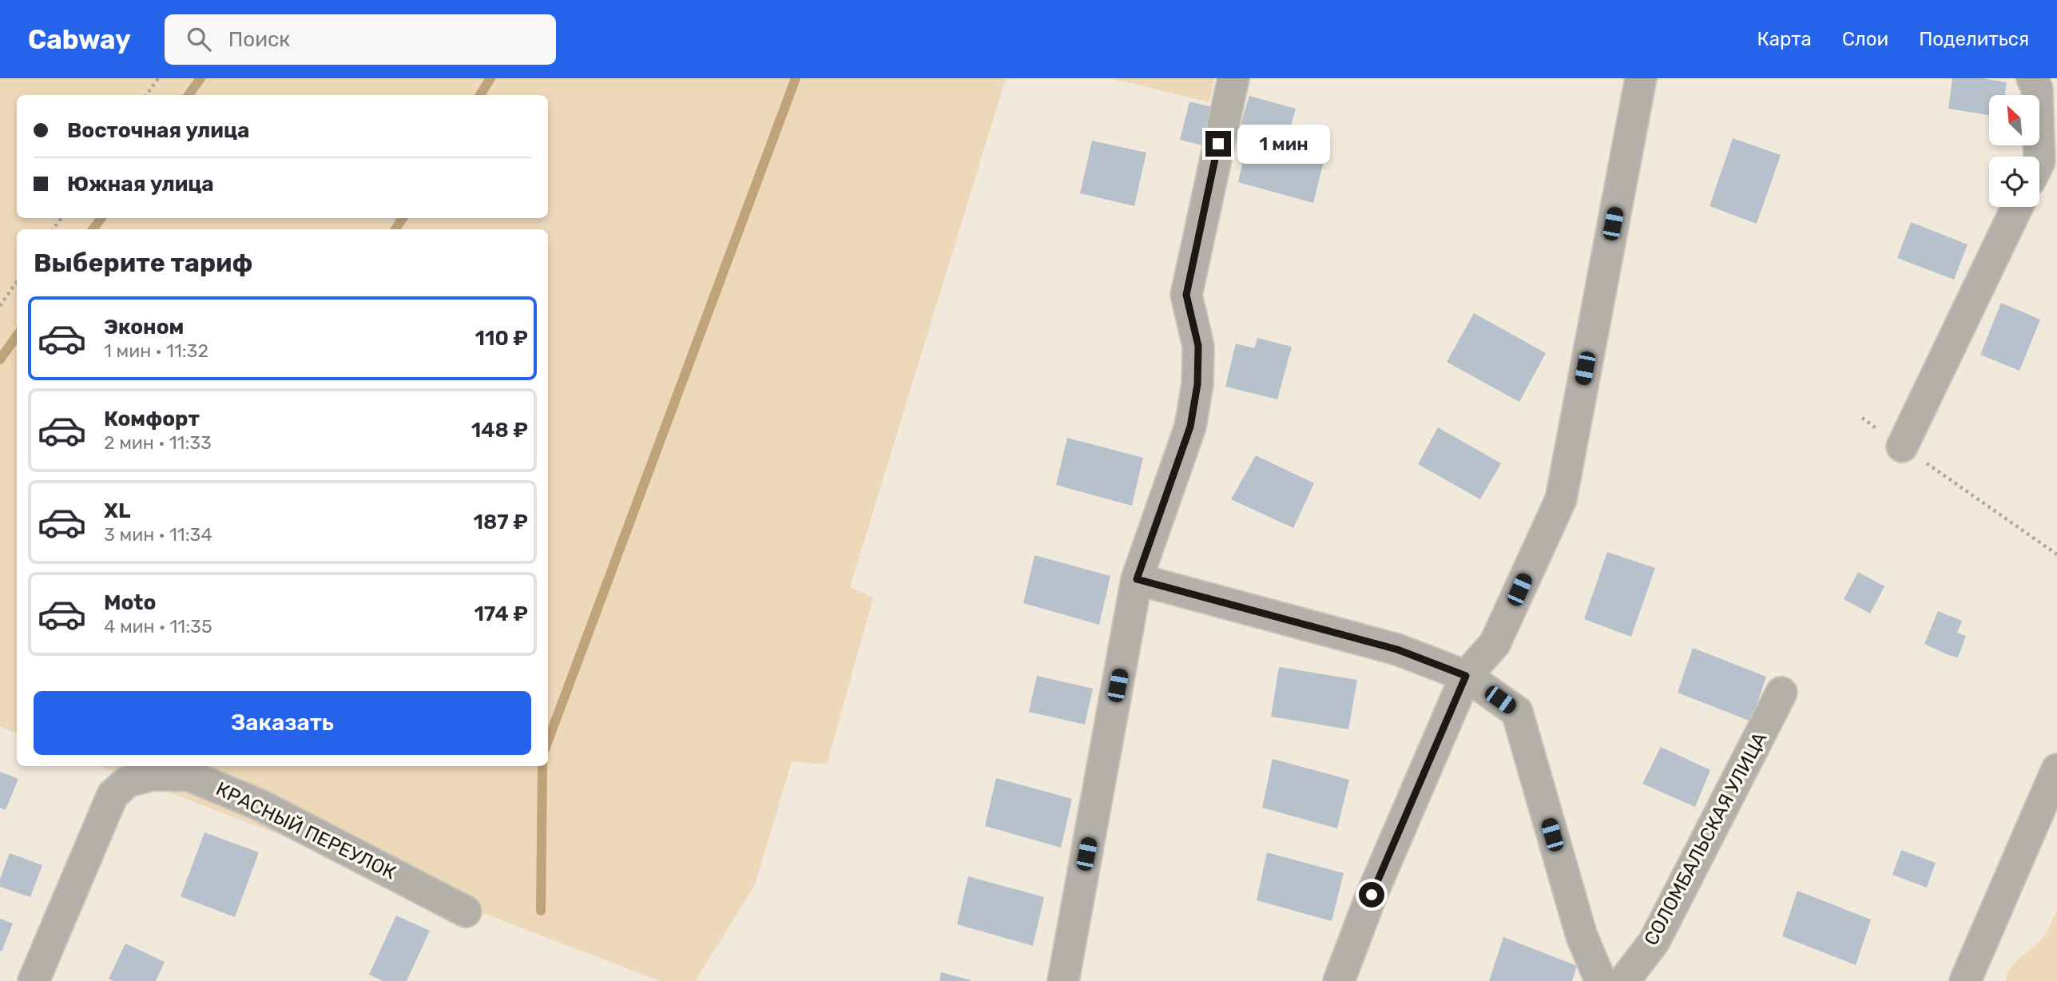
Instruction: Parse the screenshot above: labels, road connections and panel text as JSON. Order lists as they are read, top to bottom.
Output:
{
  "streets": {
    "street": ["КРАСНЫЙ ПЕРЕУЛОК", "СОЛОМБАЛЬСКАЯ УЛИЦА"]
  },
  "north": "top left",
  "page": {
    "header": "Cabway",
    "search": "Поиск",
    "nav": ["Карта", "Слои", "Поделиться"],
    "banner": ["Восточная улица", "Южная улица"],
    "bubble": "1 мин",
    "heading": "Выберите тариф",
    "list": [
      {
        "name": "Эконом",
        "note": "1 мин · 11:32",
        "value": "110 ₽"
      },
      {
        "name": "Комфорт",
        "note": "2 мин · 11:33",
        "value": "148 ₽"
      },
      {
        "name": "XL",
        "note": "3 мин · 11:34",
        "value": "187 ₽"
      },
      {
        "name": "Moto",
        "note": "4 мин · 11:35",
        "value": "174 ₽"
      }
    ],
    "buttons": "Заказать"
  }
}
